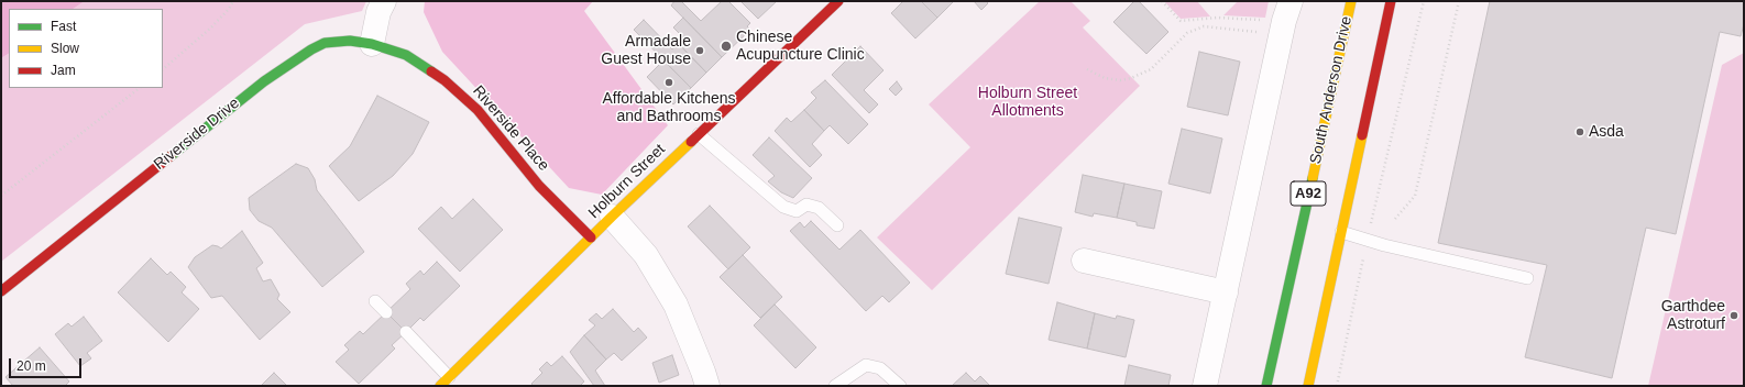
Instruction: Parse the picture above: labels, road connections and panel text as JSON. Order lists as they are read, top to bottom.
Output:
{
  "streets": {
    "street": [
      "South Anderson Drive",
      "Riverside Place",
      "Riverside Drive",
      "Holburn Street",
      "A92"
    ]
  },
  "crossings": [
    ["Riverside Place", "Riverside Drive"],
    ["Riverside Place", "Holburn Street"]
  ],
  "parks": ["Holburn Street Allotments"],
  "places": [
    "Chinese Acupuncture Clinic",
    "Armadale Guest House",
    "Affordable Kitchens and Bathrooms",
    "Asda",
    "Garthdee Astroturf"
  ],
  "legend": ["Fast", "Slow", "Jam"],
  "scale_bar": "20 m"
}
